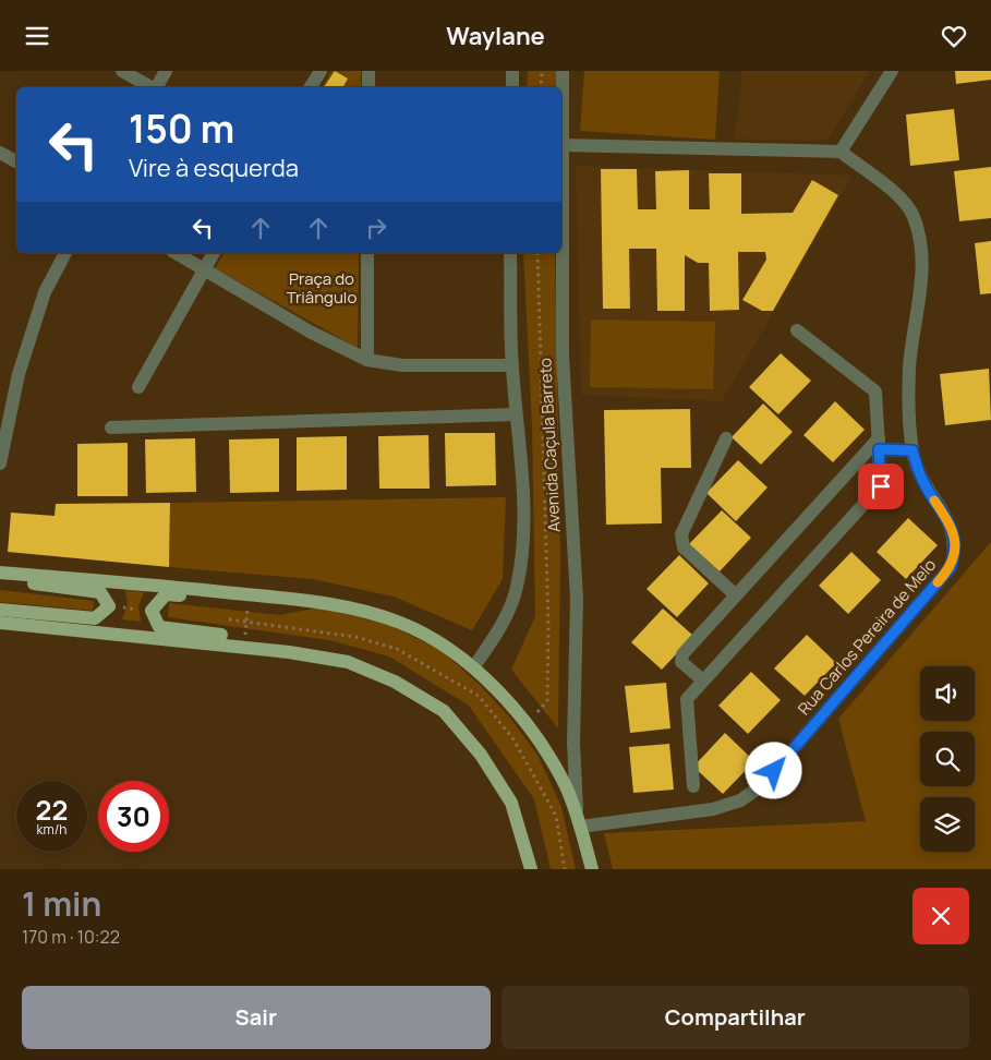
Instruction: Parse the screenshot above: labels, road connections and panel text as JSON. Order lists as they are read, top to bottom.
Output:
{
  "streets": {
    "street": ["Avenida Caçula Barreto", "Rua Carlos Pereira de Melo"]
  },
  "crossings": [
    ["Avenida Caçula Barreto", "Rua Carlos Pereira de Melo"]
  ],
  "parks": ["Praça do Triângulo"],
  "page": {
    "header": "Waylane",
    "turn": ["150 m", "Vire à esquerda"],
    "speed": "22 km/h",
    "limit": "30",
    "heading": ["1 min", "170 m · 10:22"],
    "buttons": ["Sair", "Compartilhar"]
  }
}
